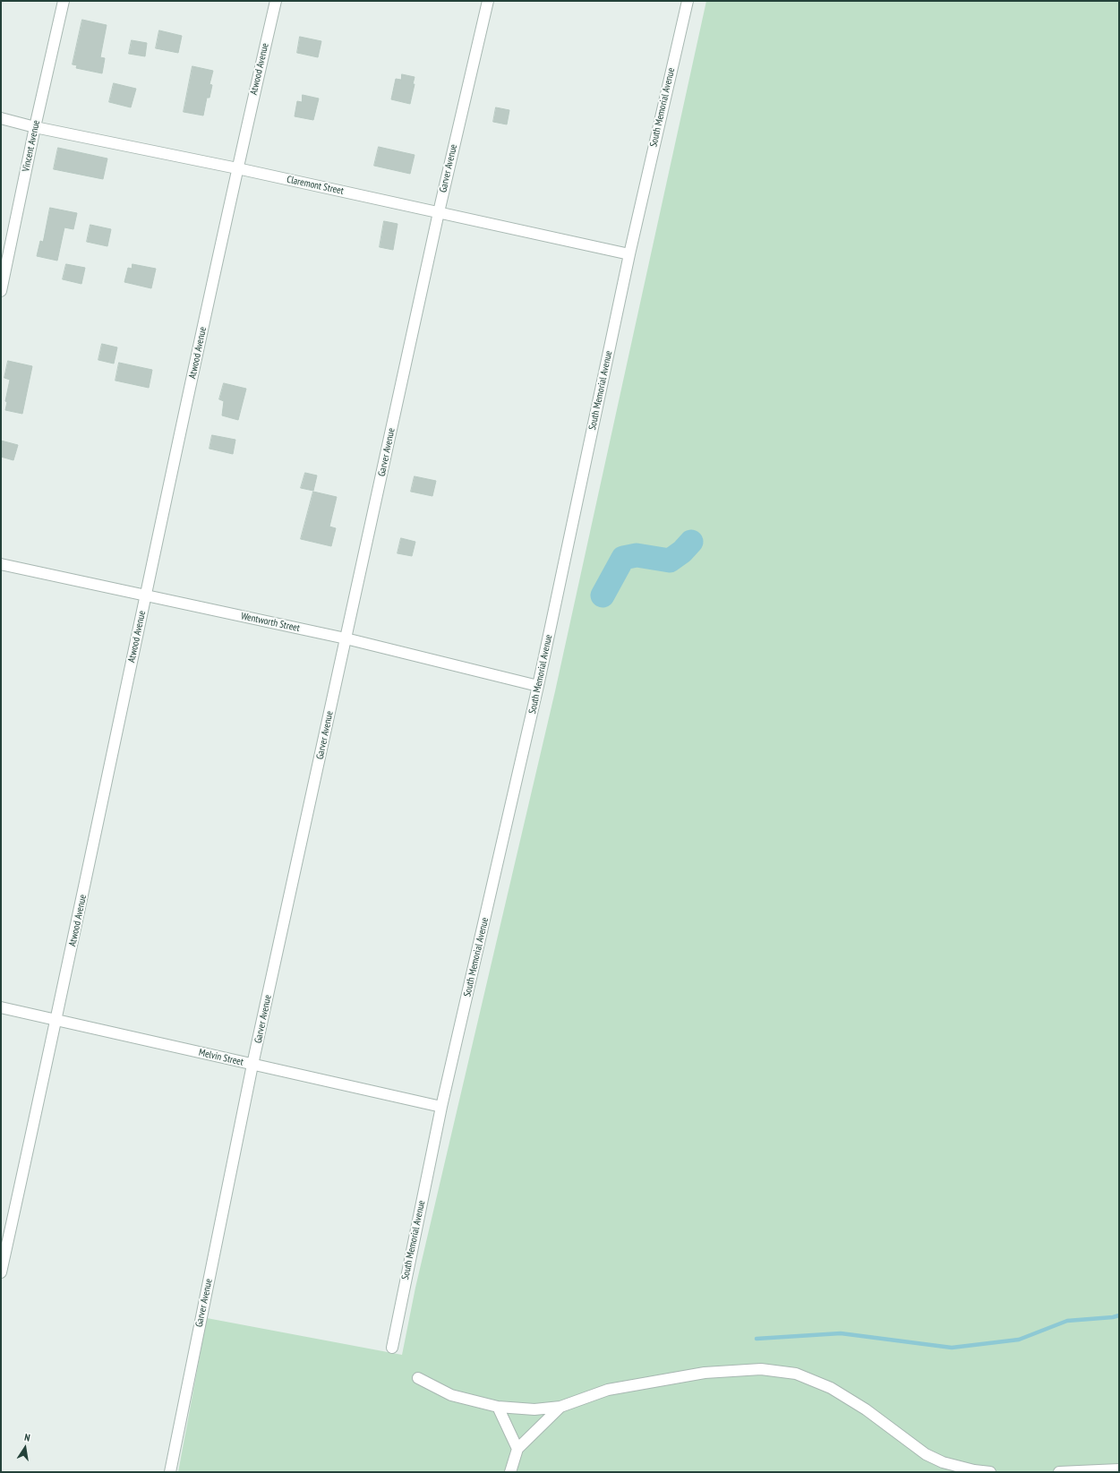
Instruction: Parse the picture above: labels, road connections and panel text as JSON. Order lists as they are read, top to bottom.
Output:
{
  "streets": {
    "street": [
      "Atwood Avenue",
      "South Memorial Avenue",
      "Vincent Avenue",
      "Garver Avenue",
      "Claremont Street",
      "Wentworth Street",
      "Melvin Street"
    ]
  },
  "crossings": [
    ["Atwood Avenue", "Claremont Street"],
    ["Atwood Avenue", "Wentworth Street"],
    ["Atwood Avenue", "Melvin Street"],
    ["South Memorial Avenue", "Claremont Street"],
    ["South Memorial Avenue", "Wentworth Street"],
    ["South Memorial Avenue", "Melvin Street"],
    ["Vincent Avenue", "Claremont Street"],
    ["Garver Avenue", "Claremont Street"],
    ["Garver Avenue", "Wentworth Street"],
    ["Garver Avenue", "Melvin Street"]
  ],
  "north": "top"
}
